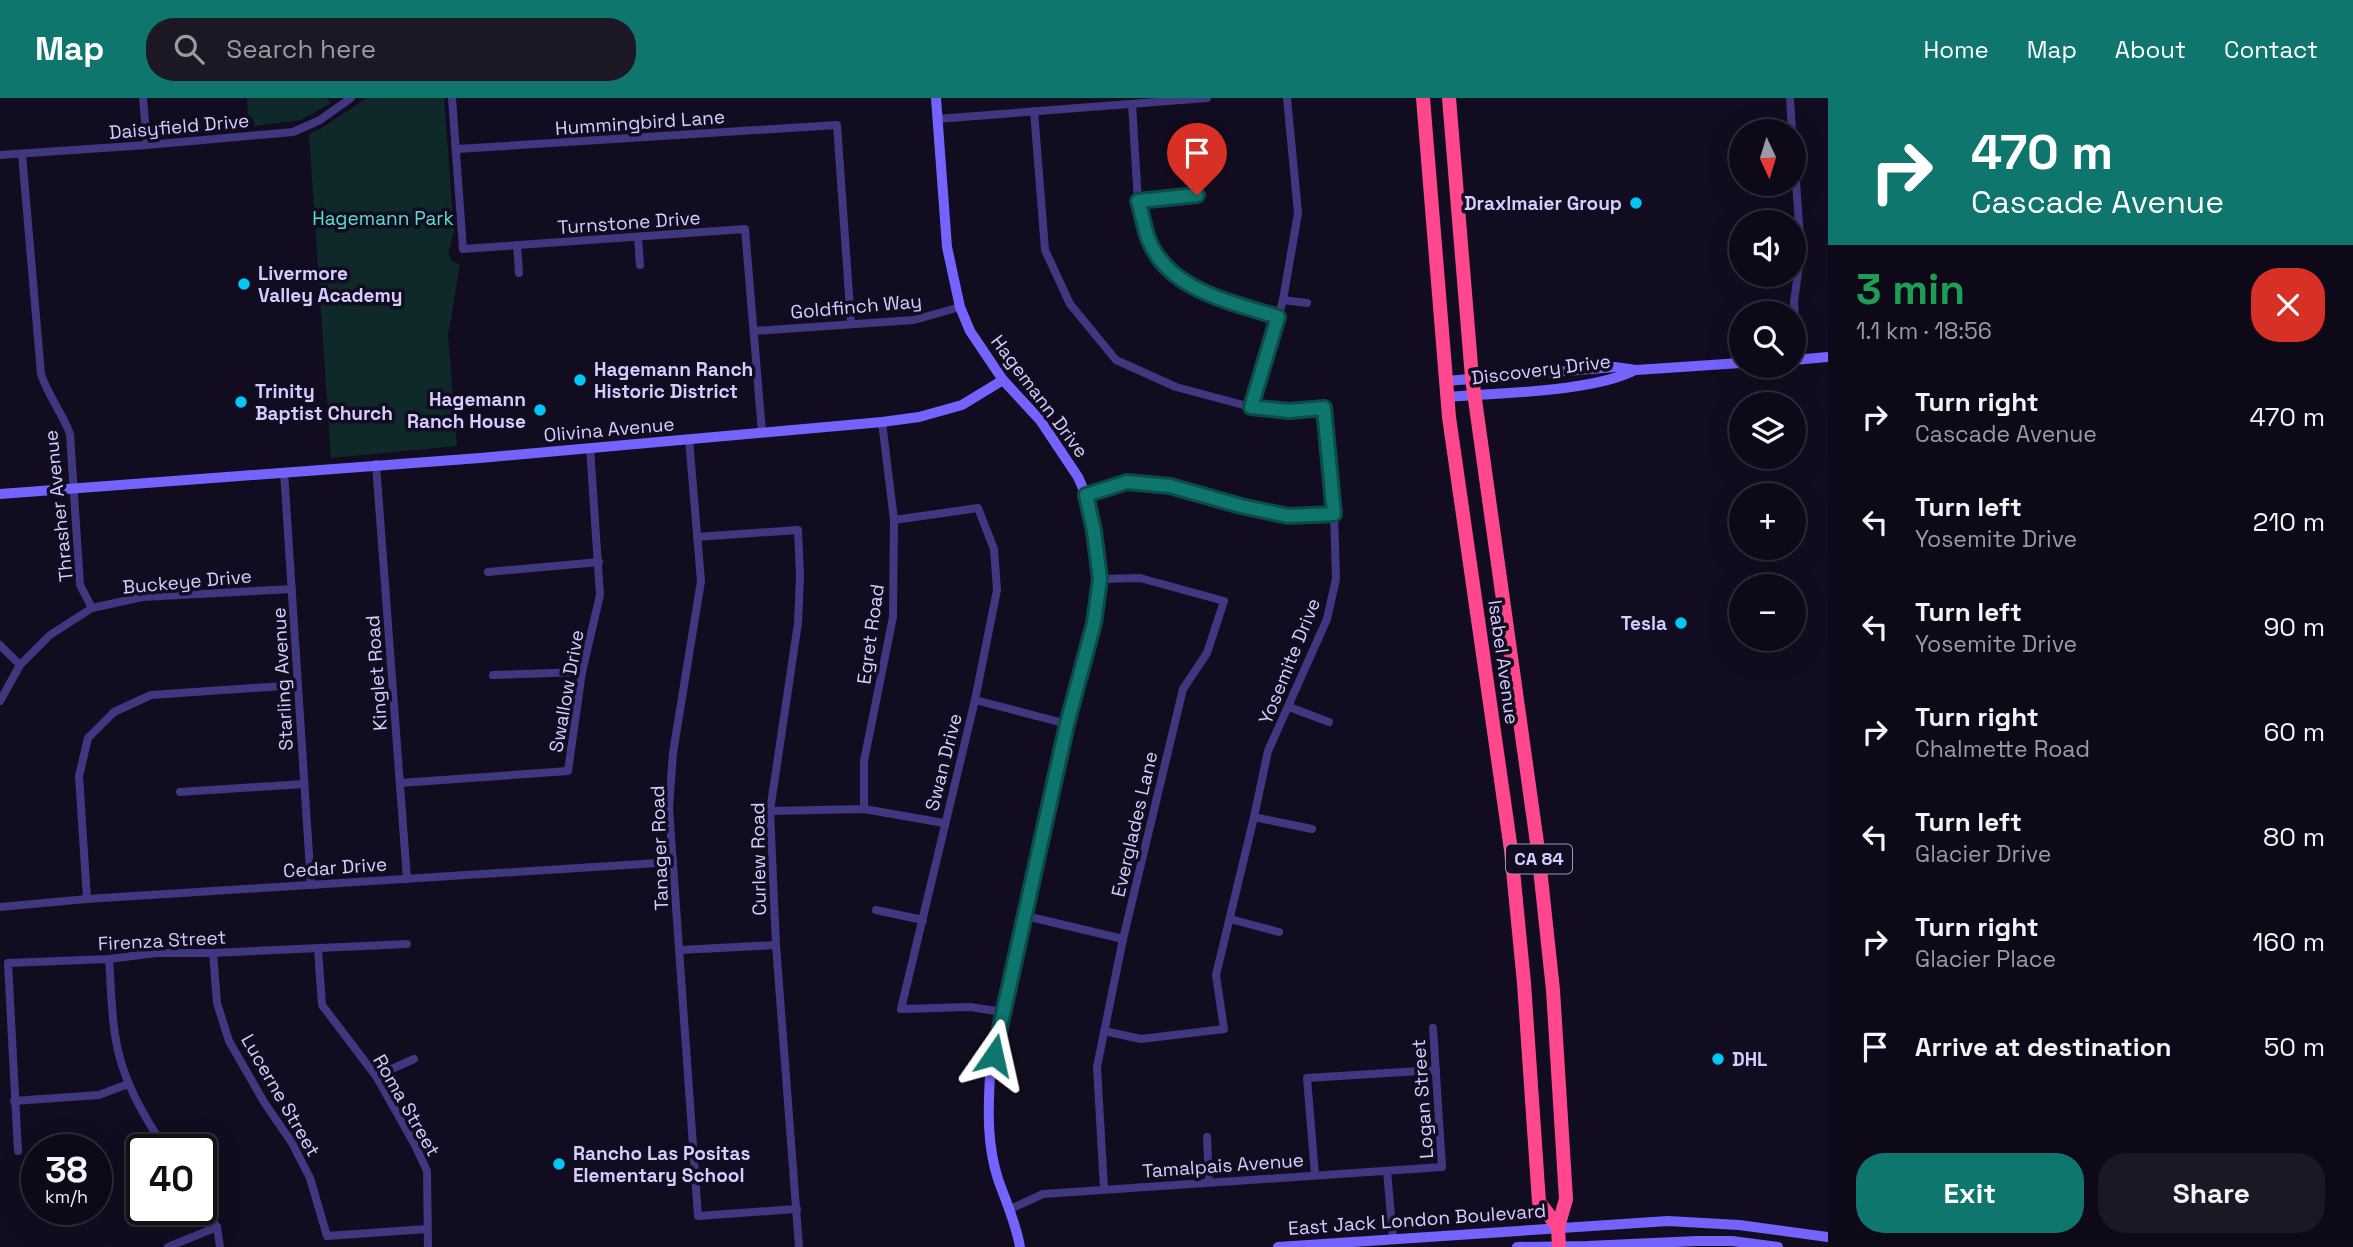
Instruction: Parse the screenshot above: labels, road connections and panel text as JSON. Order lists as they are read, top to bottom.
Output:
{
  "streets": {
    "highway": ["Isabel Avenue", "CA 84"],
    "street": [
      "Hummingbird Lane",
      "Daisyfield Drive",
      "Turnstone Drive",
      "Goldfinch Way",
      "Discovery Drive",
      "Hagemann Drive",
      "Olivina Avenue",
      "Thrasher Avenue",
      "Buckeye Drive",
      "Egret Road",
      "Yosemite Drive",
      "Kinglet Road",
      "Starling Avenue",
      "Swallow Drive",
      "Swan Drive",
      "Everglades Lane",
      "Tanager Road",
      "Curlew Road",
      "Cedar Drive",
      "Firenza Street",
      "Lucerne Street",
      "Logan Street",
      "Roma Street",
      "Tamalpais Avenue",
      "East Jack London Boulevard"
    ]
  },
  "crossings": [
    ["Hummingbird Lane", "Turnstone Drive"],
    ["Hummingbird Lane", "Goldfinch Way"],
    ["Daisyfield Drive", "Thrasher Avenue"],
    ["Turnstone Drive", "Goldfinch Way"],
    ["Turnstone Drive", "Olivina Avenue"],
    ["Goldfinch Way", "Hagemann Drive"],
    ["Discovery Drive", "Isabel Avenue"],
    ["Hagemann Drive", "Olivina Avenue"],
    ["Hagemann Drive", "Swan Drive"],
    ["Hagemann Drive", "Everglades Lane"],
    ["Hagemann Drive", "Tamalpais Avenue"],
    ["Olivina Avenue", "Thrasher Avenue"],
    ["Olivina Avenue", "Egret Road"],
    ["Olivina Avenue", "Kinglet Road"],
    ["Olivina Avenue", "Starling Avenue"],
    ["Olivina Avenue", "Swallow Drive"],
    ["Olivina Avenue", "Tanager Road"],
    ["Thrasher Avenue", "Buckeye Drive"],
    ["Buckeye Drive", "Starling Avenue"],
    ["Egret Road", "Swan Drive"],
    ["Yosemite Drive", "Everglades Lane"],
    ["Isabel Avenue", "East Jack London Boulevard"],
    ["Kinglet Road", "Swallow Drive"],
    ["Kinglet Road", "Cedar Drive"],
    ["Starling Avenue", "Cedar Drive"],
    ["Everglades Lane", "Tamalpais Avenue"],
    ["Tanager Road", "Curlew Road"],
    ["Tanager Road", "Cedar Drive"],
    ["Firenza Street", "Lucerne Street"],
    ["Firenza Street", "Roma Street"],
    ["Lucerne Street", "Roma Street"],
    ["Logan Street", "Tamalpais Avenue"]
  ],
  "parks": ["Hagemann Park"],
  "places": [
    "Draxlmaier Group",
    "Livermore Valley Academy",
    "Hagemann Ranch Historic District",
    "Trinity Baptist Church",
    "Hagemann Ranch House",
    "Tesla",
    "DHL",
    "Rancho Las Positas Elementary School"
  ],
  "north": "bottom",
  "page": {
    "header": "Map",
    "search": "Search here",
    "nav": [
      "Home",
      "Map",
      "About",
      "Contact"
    ],
    "turn": ["470 m", "Cascade Avenue"],
    "map_buttons": ["+", "−"],
    "heading": ["3 min", "1.1 km · 18:56"],
    "list": [
      {
        "name": "Turn right",
        "note": "Cascade Avenue",
        "value": "470 m"
      },
      {
        "name": "Turn left",
        "note": "Yosemite Drive",
        "value": "210 m"
      },
      {
        "name": "Turn left",
        "note": "Yosemite Drive",
        "value": "90 m"
      },
      {
        "name": "Turn right",
        "note": "Chalmette Road",
        "value": "60 m"
      },
      {
        "name": "Turn left",
        "note": "Glacier Drive",
        "value": "80 m"
      },
      {
        "name": "Turn right",
        "note": "Glacier Place",
        "value": "160 m"
      },
      {
        "name": "Arrive at destination",
        "value": "50 m"
      }
    ],
    "speed": "38 km/h",
    "limit": "40",
    "buttons": ["Exit", "Share"]
  }
}
